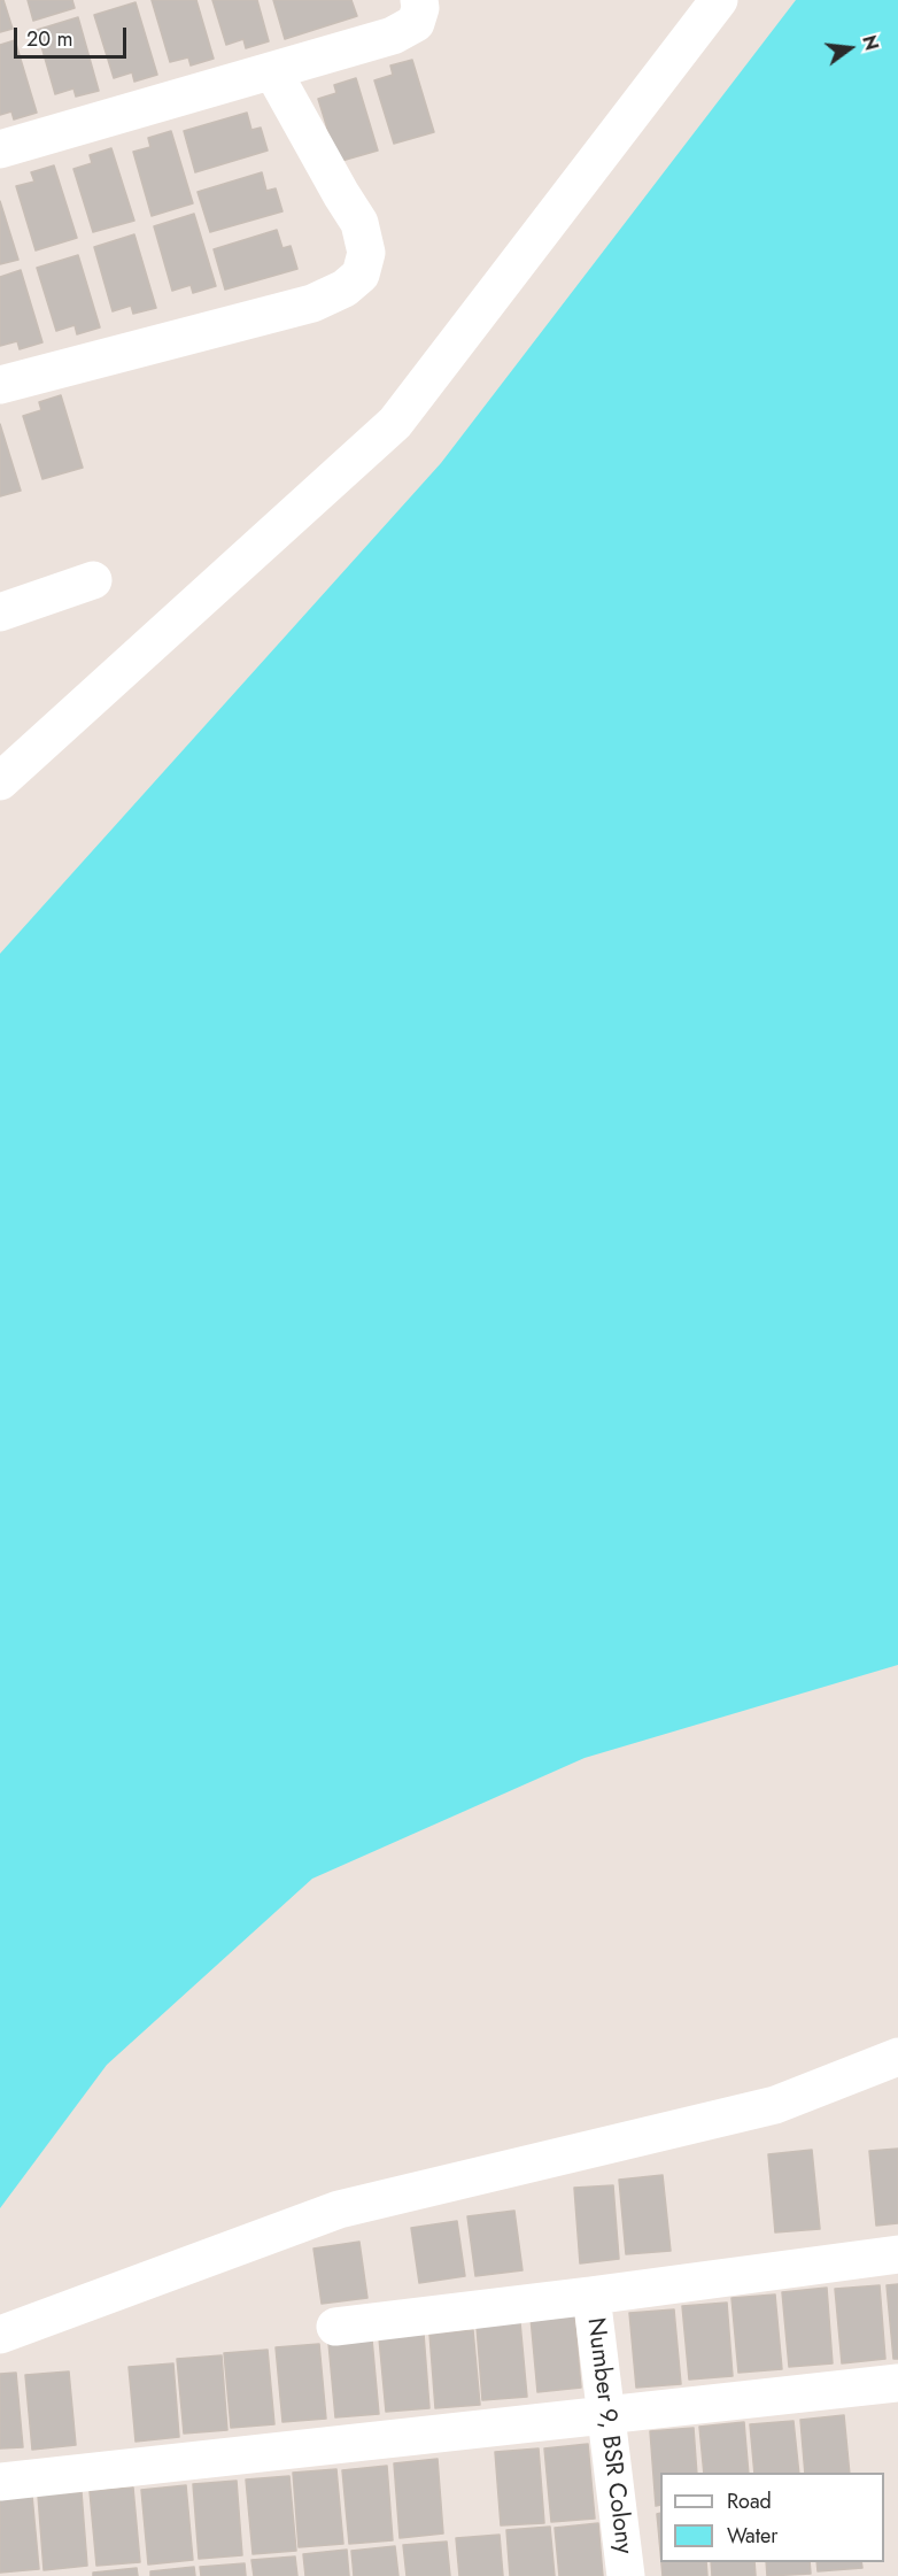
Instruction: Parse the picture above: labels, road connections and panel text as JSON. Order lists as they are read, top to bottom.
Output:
{
  "streets": {
    "street": ["Number 9, BSR Colony"]
  },
  "legend": ["Road", "Water"],
  "scale_bar": "20 m",
  "north": "right"
}
